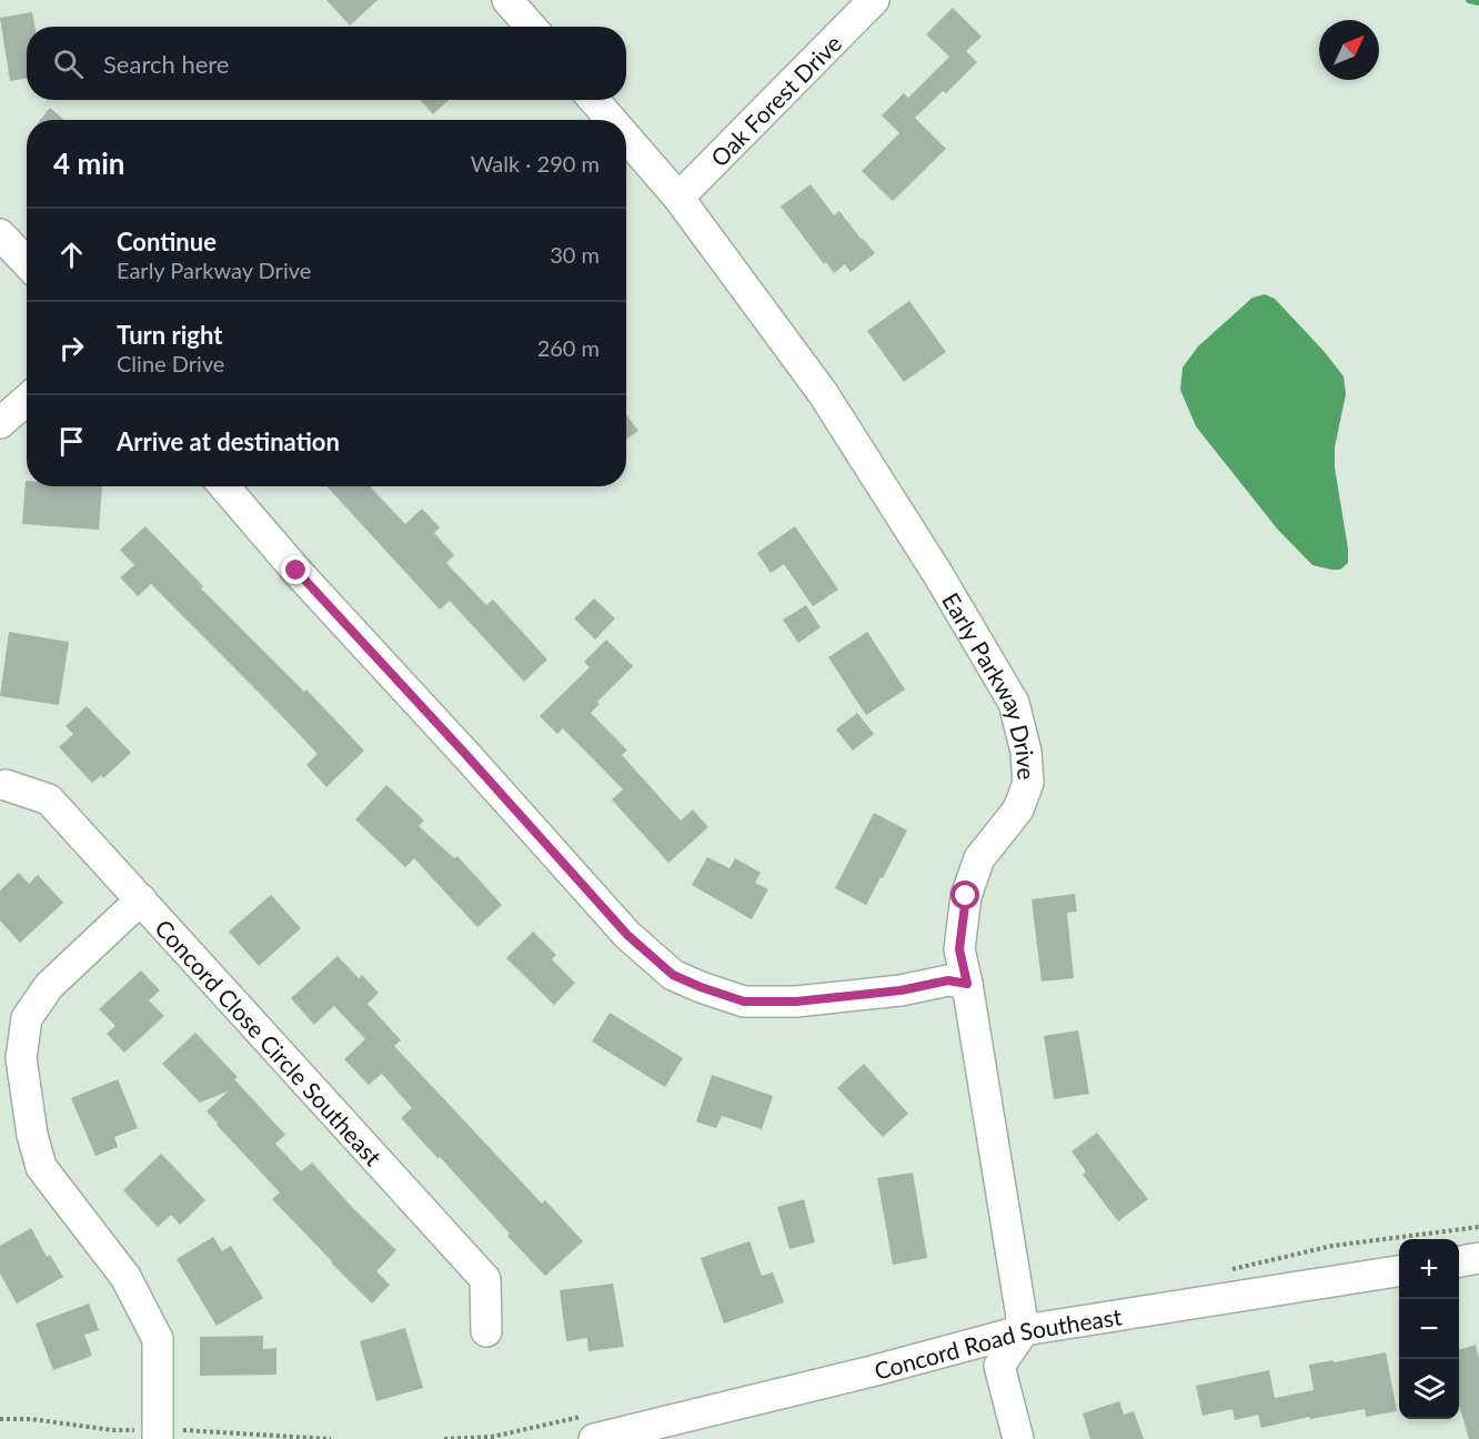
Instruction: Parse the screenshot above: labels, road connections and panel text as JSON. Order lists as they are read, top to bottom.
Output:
{
  "streets": {
    "street": [
      "Oak Forest Drive",
      "Early Parkway Drive",
      "Concord Close Circle Southeast",
      "Concord Road Southeast"
    ]
  },
  "crossings": [
    ["Oak Forest Drive", "Early Parkway Drive"],
    ["Early Parkway Drive", "Concord Road Southeast"]
  ],
  "north": "top right",
  "page": {
    "search": "Search here",
    "heading": ["4 min", "Walk · 290 m"],
    "list": [
      ["Continue", "Early Parkway Drive", "30 m"],
      ["Turn right", "Cline Drive", "260 m"],
      "Arrive at destination"
    ],
    "map_buttons": ["+", "−"]
  }
}
